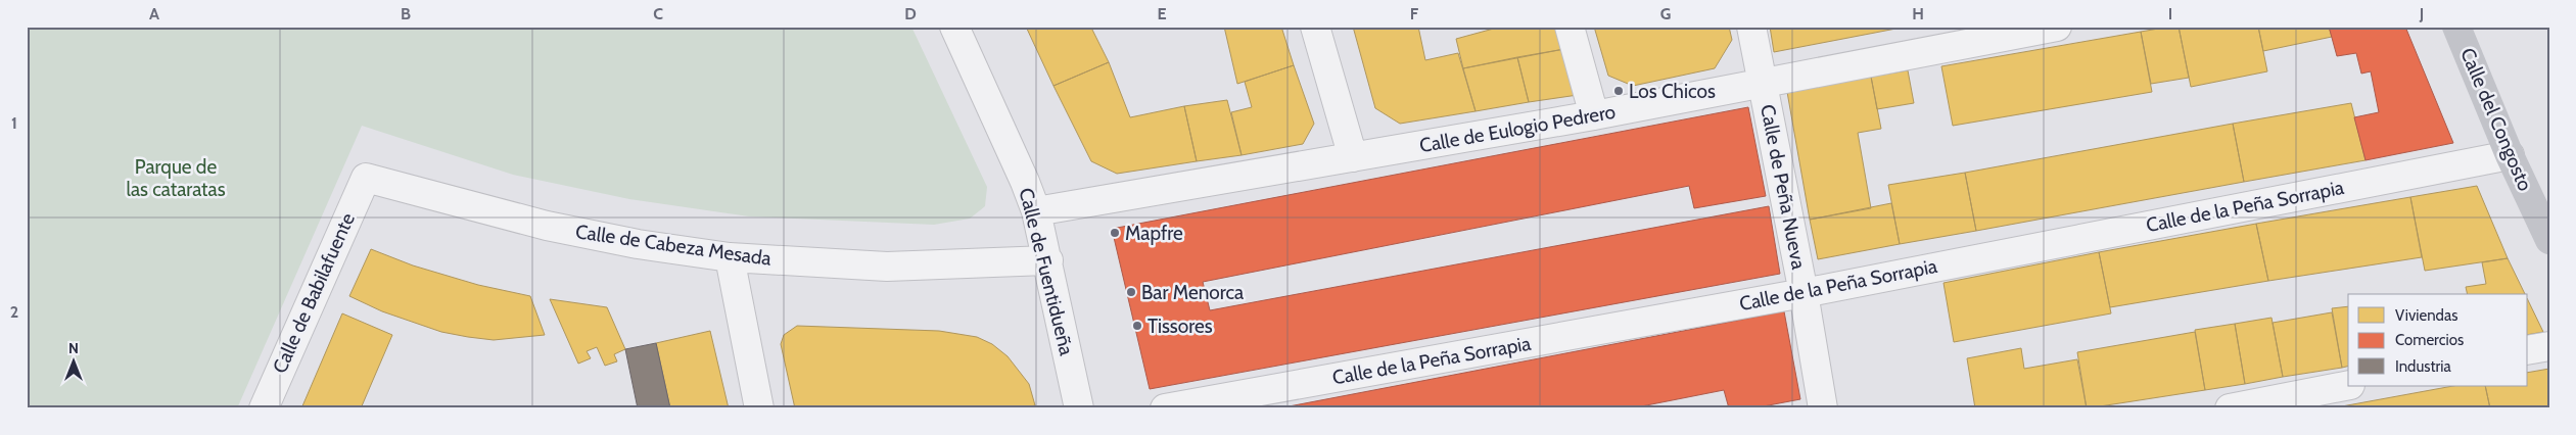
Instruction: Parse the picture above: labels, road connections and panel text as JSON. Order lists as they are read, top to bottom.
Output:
{
  "streets": {
    "street": [
      "Calle del Congosto",
      "Calle de Eulogio Pedrero",
      "Calle de Peña Nueva",
      "Calle de la Peña Sorrapia",
      "Calle de Cabeza Mesada",
      "Calle de Fuentidueña",
      "Calle de Babilafuente"
    ]
  },
  "crossings": [
    ["Calle del Congosto", "Calle de la Peña Sorrapia"],
    ["Calle de Eulogio Pedrero", "Calle de Peña Nueva"],
    ["Calle de Eulogio Pedrero", "Calle de Fuentidueña"],
    ["Calle de Peña Nueva", "Calle de la Peña Sorrapia"],
    ["Calle de Cabeza Mesada", "Calle de Fuentidueña"],
    ["Calle de Cabeza Mesada", "Calle de Babilafuente"]
  ],
  "parks": ["Parque de las cataratas"],
  "places": [
    "Los Chicos",
    "Mapfre",
    "Bar Menorca",
    "Tissores"
  ],
  "legend": ["Viviendas", "Comercios", "Industria"],
  "north": "top",
  "grid": {
    "columns": [
      "A",
      "B",
      "C",
      "D",
      "E",
      "F",
      "G",
      "H",
      "I",
      "J"
    ],
    "rows": ["1", "2"]
  }
}
